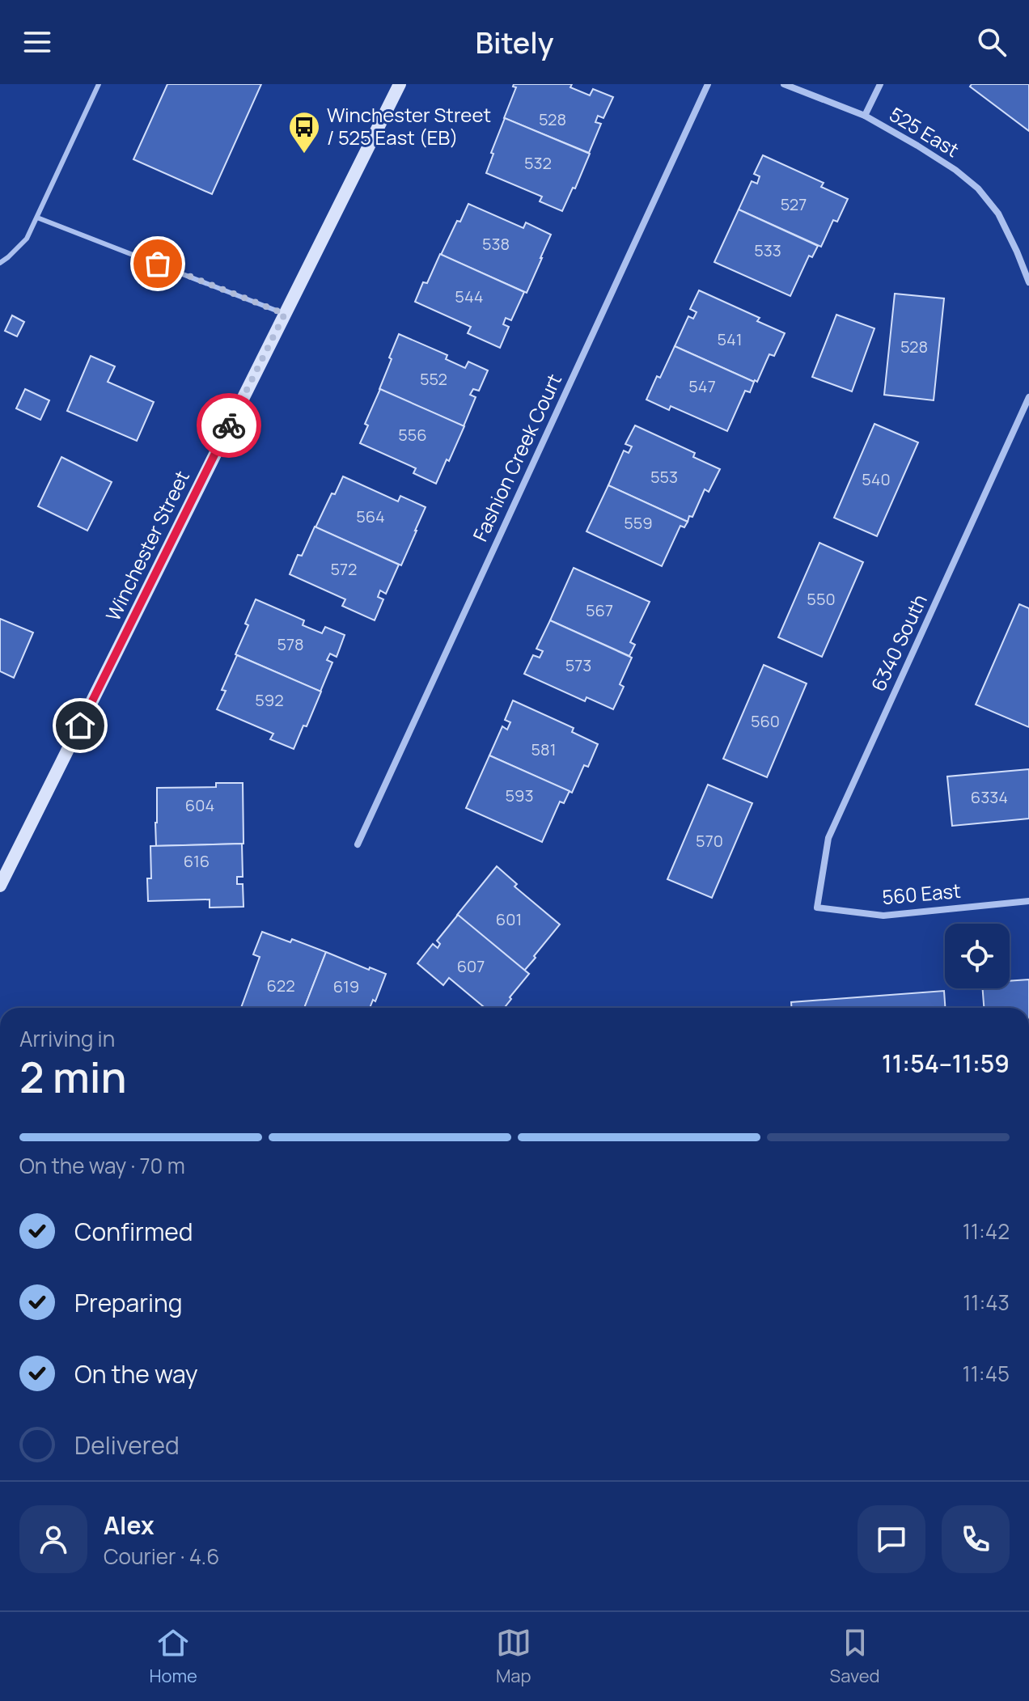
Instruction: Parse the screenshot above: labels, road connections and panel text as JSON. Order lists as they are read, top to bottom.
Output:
{
  "streets": {
    "main road": ["Winchester Street"],
    "street": [
      "525 East",
      "Fashion Creek Court",
      "6340 South",
      "560 East"
    ]
  },
  "crossings": [
    ["6340 South", "560 East"]
  ],
  "places": {
    "bus stop": ["Winchester Street / 525 East (EB)"]
  },
  "house_numbers": [
    "528",
    "532",
    "527",
    "538",
    "533",
    "544",
    "541",
    "528",
    "552",
    "547",
    "556",
    "553",
    "540",
    "564",
    "559",
    "572",
    "550",
    "567",
    "578",
    "573",
    "592",
    "560",
    "581",
    "593",
    "6334",
    "604",
    "570",
    "616",
    "601",
    "607",
    "622",
    "619"
  ],
  "page": {
    "header": "Bitely",
    "heading": ["2 min", "Arriving in", "11:54–11:59"],
    "panel": ["Alex", "Courier · 4.6"],
    "bar": "On the way · 70 m",
    "list": [
      ["Confirmed", "11:42"],
      ["Preparing", "11:43"],
      ["On the way", "11:45"],
      "Delivered"
    ],
    "tabs": ["Home", "Map", "Saved"]
  }
}
